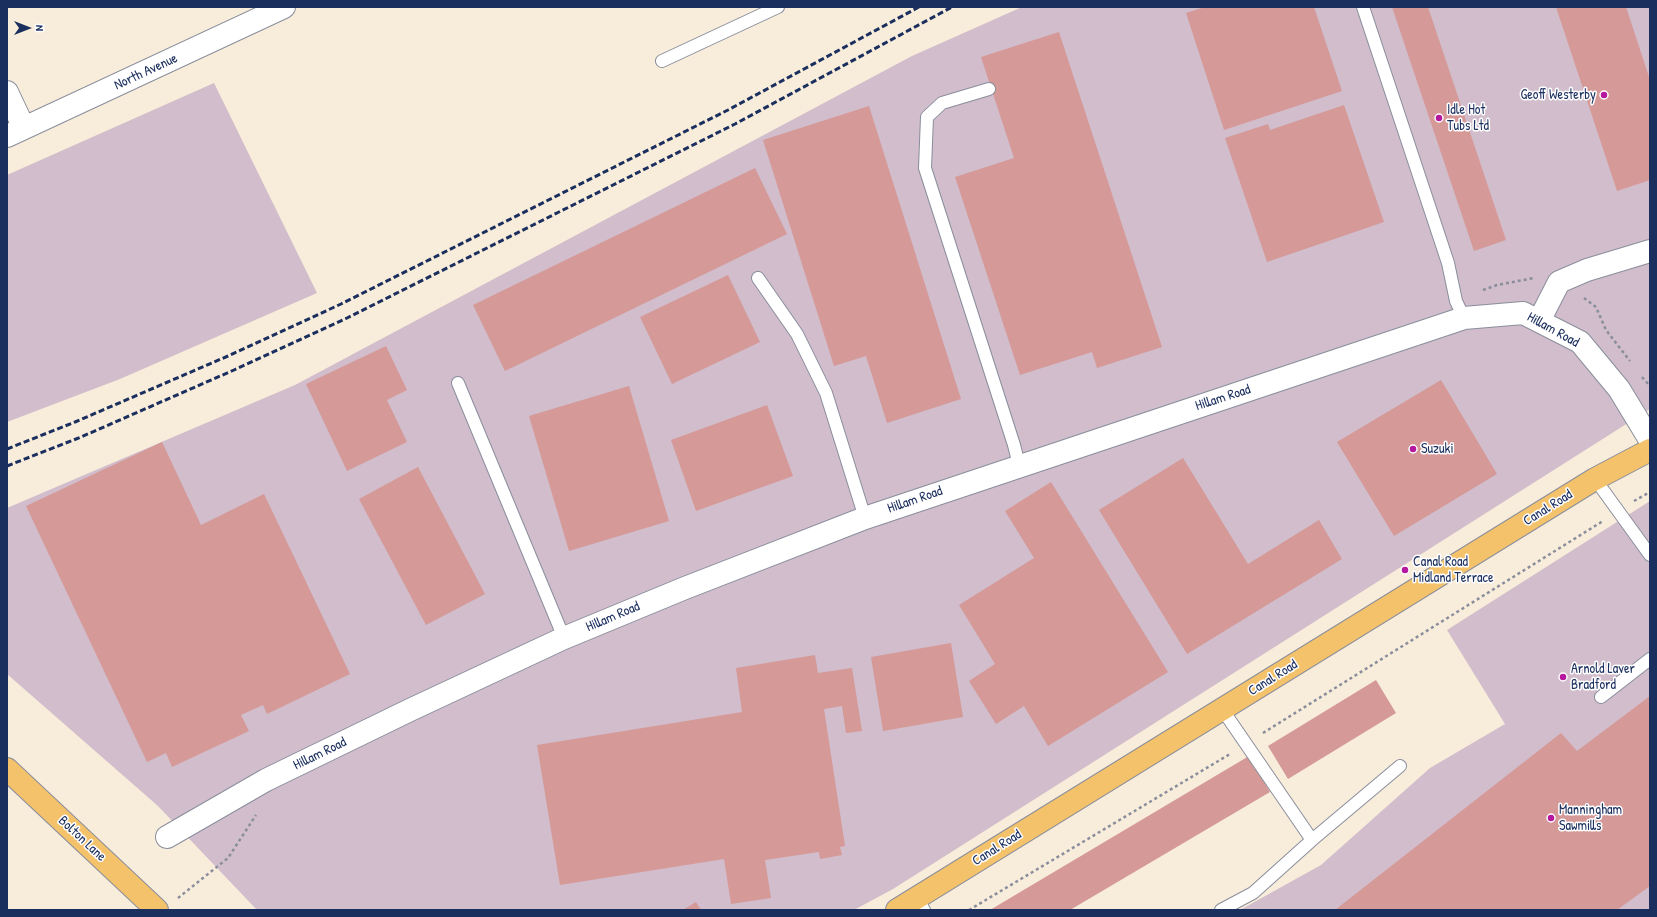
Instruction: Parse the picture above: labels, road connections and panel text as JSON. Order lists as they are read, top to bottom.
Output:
{
  "streets": {
    "main road": ["Canal Road", "Bolton Lane"],
    "street": ["North Avenue", "Hillam Road"]
  },
  "places": [
    "Geoff Westerby",
    "Idle Hot Tubs Ltd",
    "Suzuki",
    "Canal Road Midland Terrace",
    "Arnold Laver Bradford",
    "Manningham Sawmills"
  ],
  "north": "right"
}
